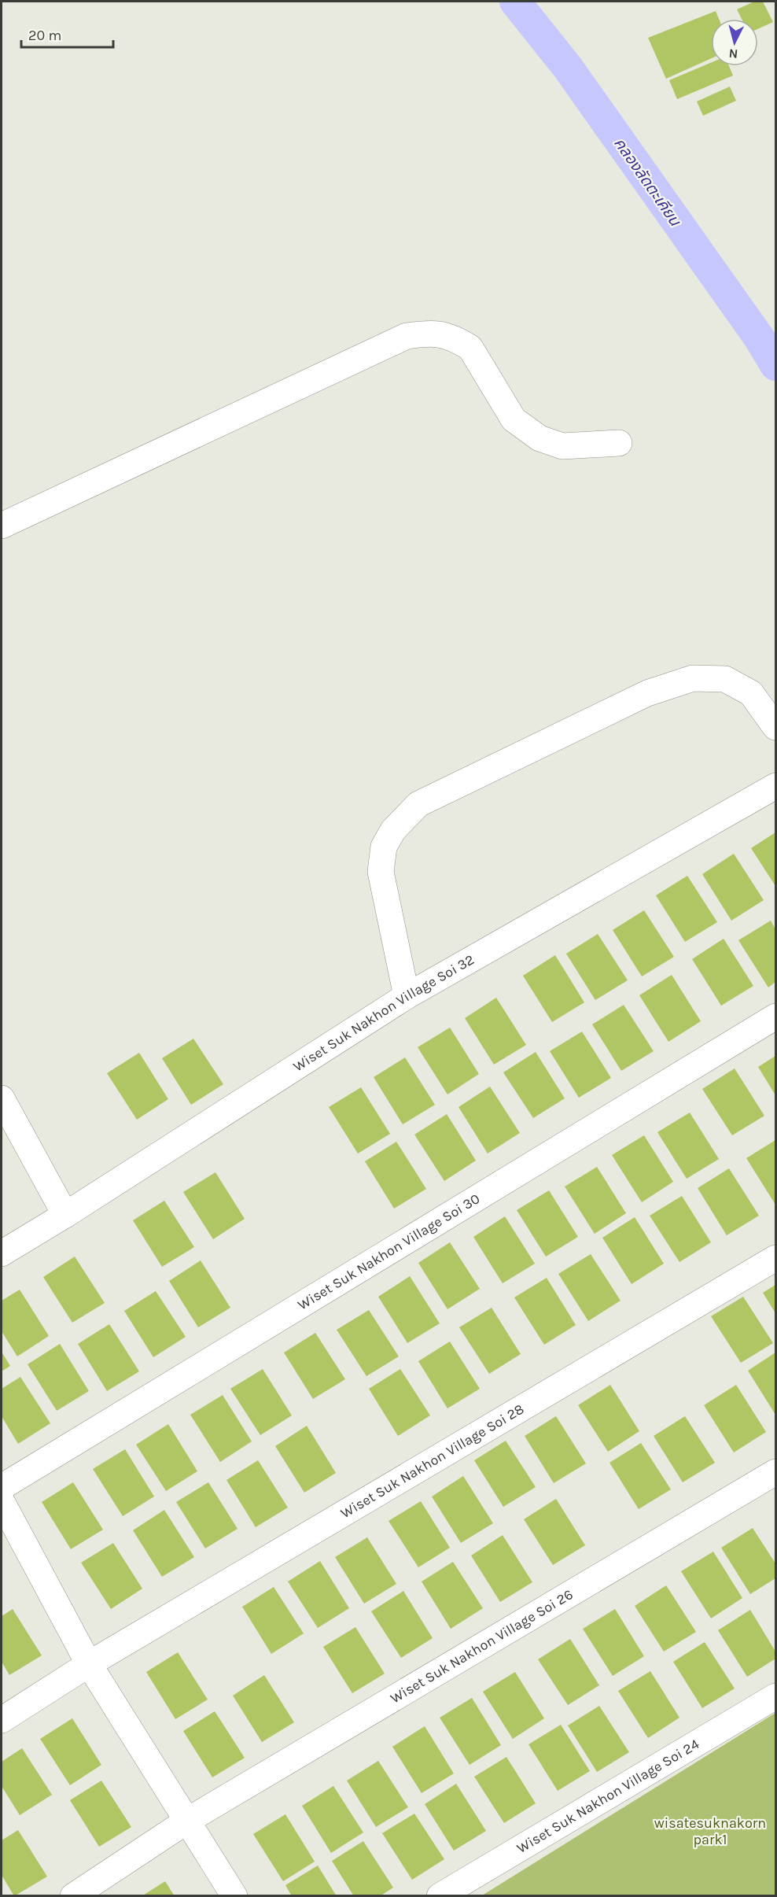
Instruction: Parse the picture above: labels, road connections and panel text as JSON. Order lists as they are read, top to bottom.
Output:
{
  "streets": {
    "street": [
      "Wiset Suk Nakhon Village Soi 32",
      "Wiset Suk Nakhon Village Soi 30",
      "Wiset Suk Nakhon Village Soi 28",
      "Wiset Suk Nakhon Village Soi 26",
      "Wiset Suk Nakhon Village Soi 24"
    ]
  },
  "water": ["คลองลัดตะเคียน"],
  "parks": ["wisatesuknakorn park1"],
  "scale_bar": "20 m",
  "north": "bottom"
}
